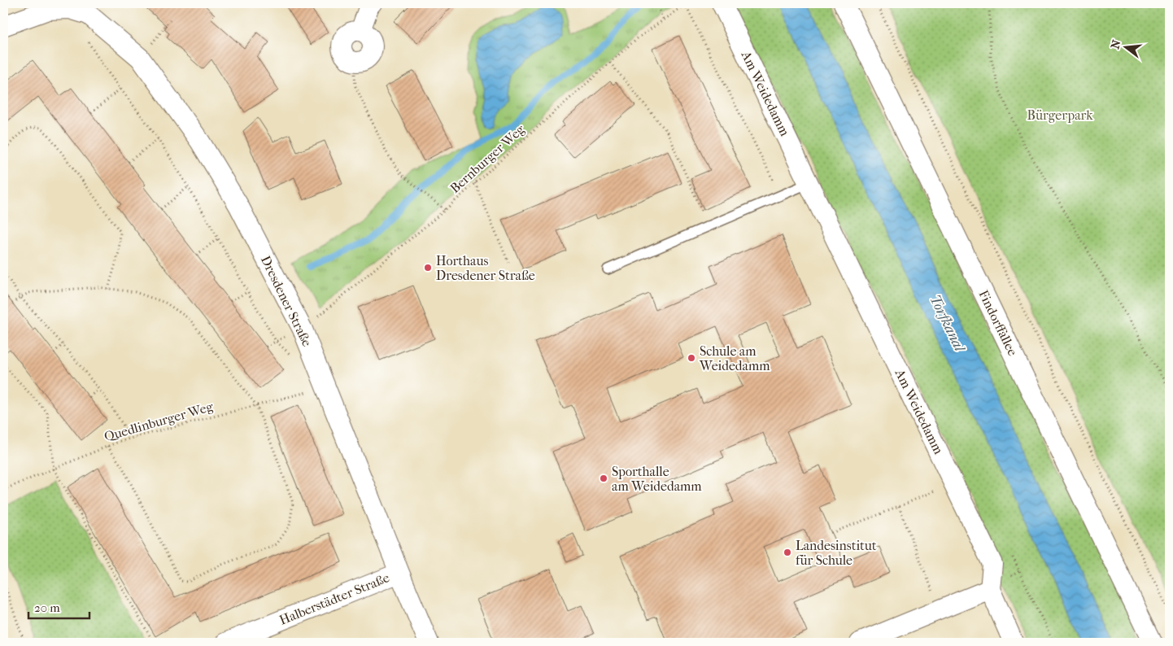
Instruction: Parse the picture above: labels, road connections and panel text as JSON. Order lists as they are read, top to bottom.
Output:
{
  "streets": {
    "street": [
      "Am Weidedamm",
      "Dresdener Straße",
      "Findorffallee",
      "Halberstädter Straße"
    ],
    "path": ["Bernburger Weg", "Quedlinburger Weg"]
  },
  "crossings": [
    ["Bernburger Weg", "Dresdener Straße"],
    ["Dresdener Straße", "Quedlinburger Weg"],
    ["Dresdener Straße", "Halberstädter Straße"]
  ],
  "water": ["Torfkanal"],
  "parks": ["Bürgerpark"],
  "places": [
    "Horthaus Dresdener Straße",
    "Schule am Weidedamm",
    "Sporthalle am Weidedamm",
    "Landesinstitut für Schule"
  ],
  "scale_bar": "20 m",
  "north": "left"
}
